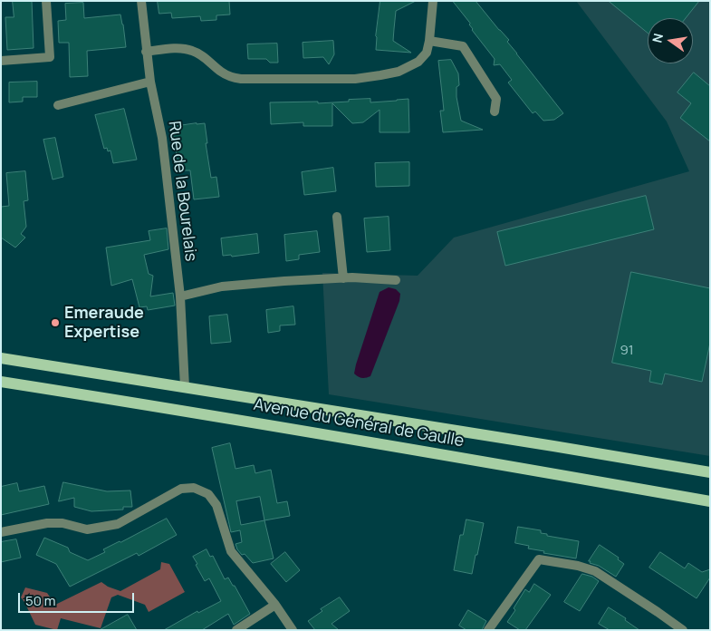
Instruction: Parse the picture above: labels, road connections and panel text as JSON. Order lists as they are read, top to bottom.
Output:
{
  "streets": {
    "main road": ["Avenue du Général de Gaulle"],
    "street": ["Rue de la Bourelais"]
  },
  "crossings": [
    ["Rue de la Bourelais", "Avenue du Général de Gaulle"]
  ],
  "places": ["Emeraude Expertise"],
  "house_numbers": ["91"],
  "scale_bar": "50 m",
  "north": "left"
}
